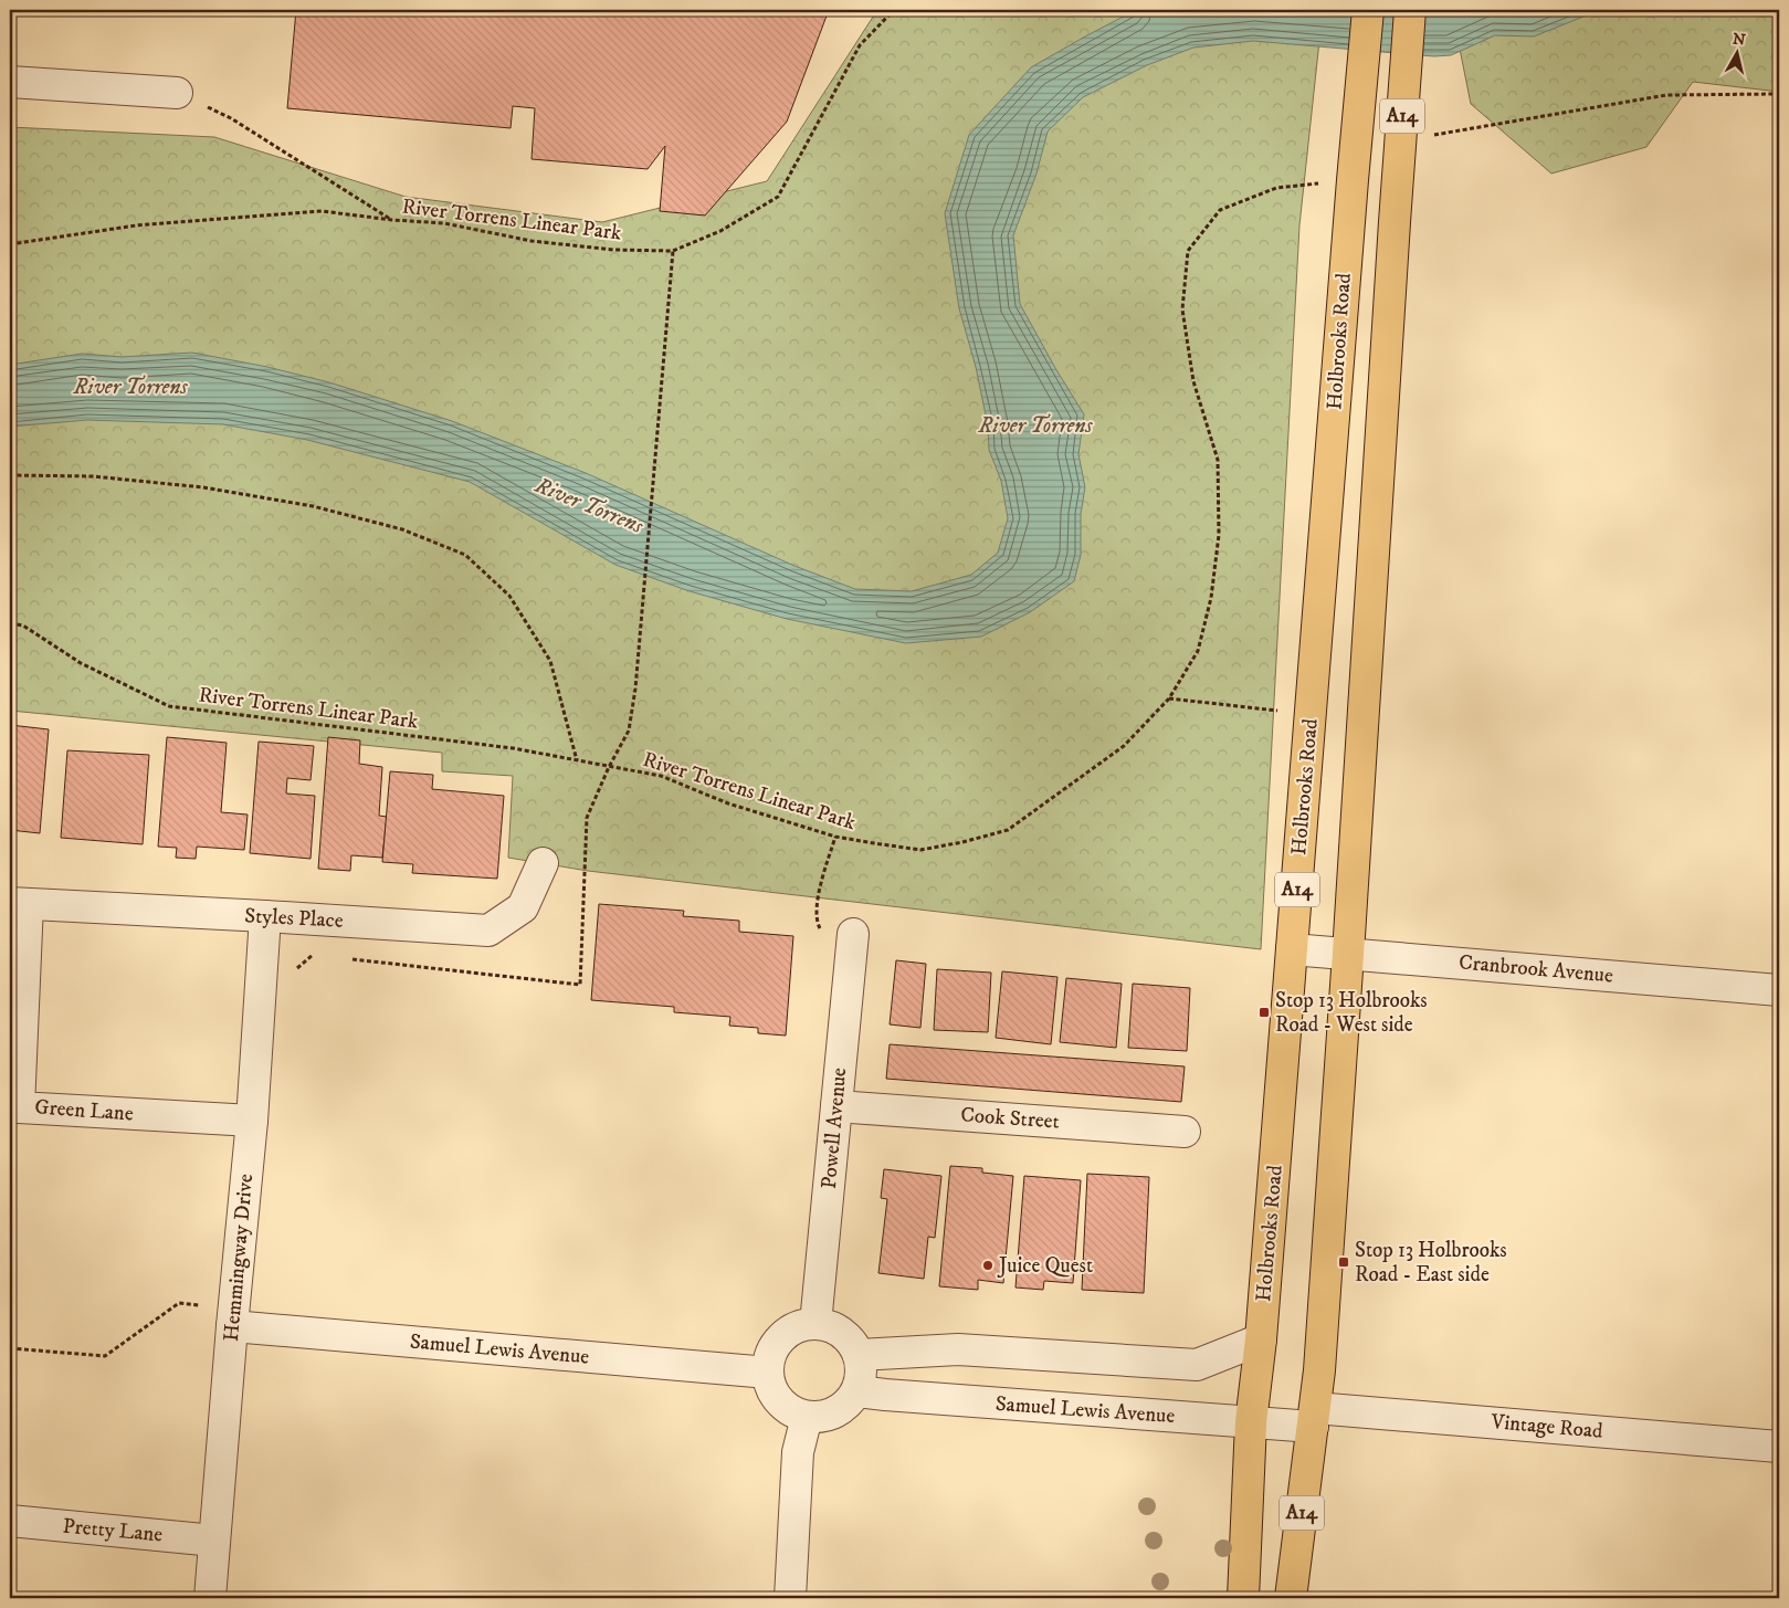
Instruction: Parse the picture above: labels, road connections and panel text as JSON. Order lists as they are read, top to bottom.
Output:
{
  "streets": {
    "main road": ["A14", "Holbrooks Road"],
    "street": [
      "Styles Place",
      "Cranbrook Avenue",
      "Green Lane",
      "Cook Street",
      "Powell Avenue",
      "Hemmingway Drive",
      "Samuel Lewis Avenue",
      "Vintage Road",
      "Pretty Lane"
    ],
    "path": ["River Torrens Linear Park"]
  },
  "crossings": [
    ["A14", "Cranbrook Avenue"],
    ["A14", "Samuel Lewis Avenue"],
    ["A14", "Vintage Road"],
    ["River Torrens Linear Park", "Holbrooks Road"],
    ["Holbrooks Road", "Cranbrook Avenue"],
    ["Holbrooks Road", "Samuel Lewis Avenue"],
    ["Styles Place", "Green Lane"],
    ["Styles Place", "Hemmingway Drive"],
    ["Green Lane", "Hemmingway Drive"],
    ["Cook Street", "Powell Avenue"],
    ["Powell Avenue", "Samuel Lewis Avenue"],
    ["Hemmingway Drive", "Samuel Lewis Avenue"],
    ["Hemmingway Drive", "Pretty Lane"],
    ["Samuel Lewis Avenue", "Vintage Road"]
  ],
  "water": ["River Torrens"],
  "places": {
    "transit": ["Stop 13 Holbrooks Road - West side", "Stop 13 Holbrooks Road - East side"],
    "other": ["Juice Quest"]
  },
  "north": "top"
}
